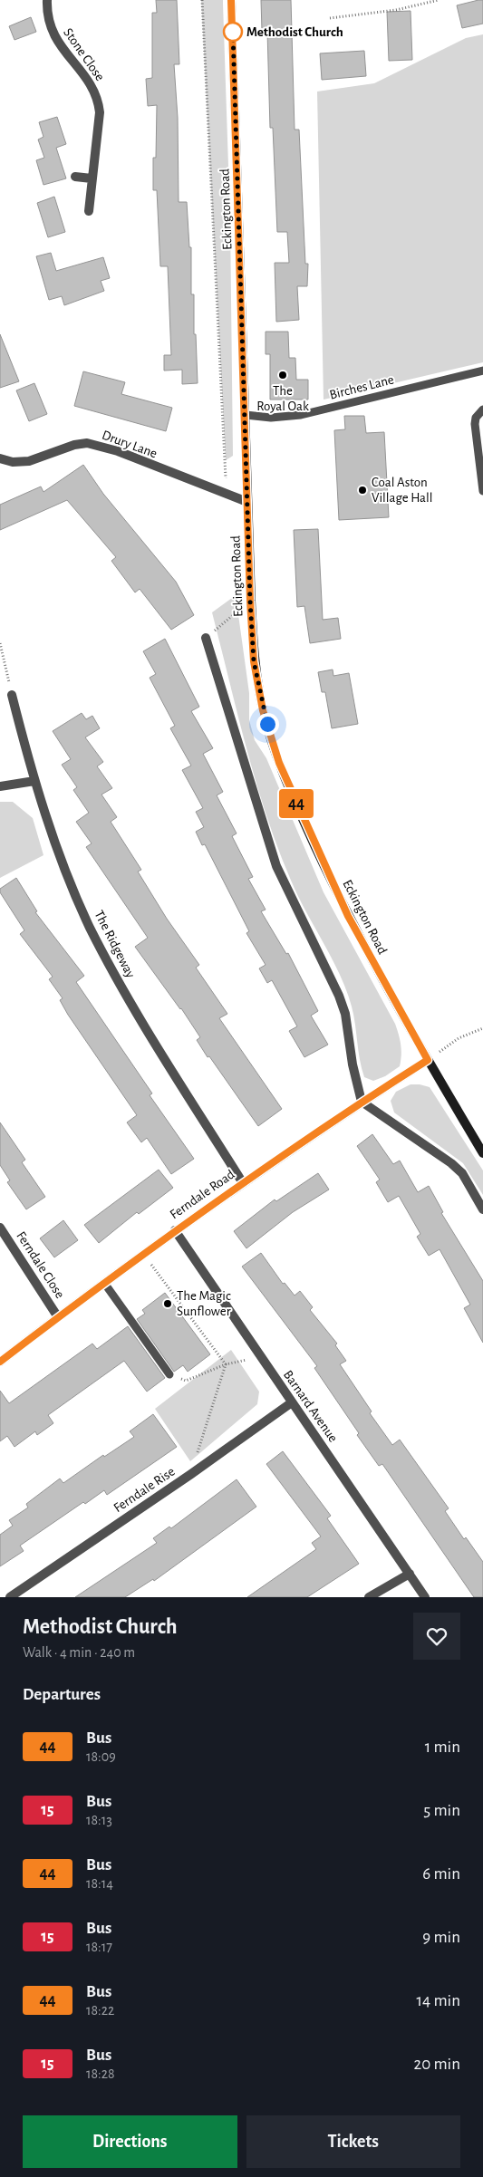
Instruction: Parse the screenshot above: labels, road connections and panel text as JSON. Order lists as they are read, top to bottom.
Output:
{
  "streets": {
    "main road": ["Eckington Road"],
    "street": [
      "Stone Close",
      "Drury Lane",
      "The Ridgeway",
      "Ferndale Road",
      "Ferndale Close",
      "Barnard Avenue",
      "Ferndale Rise"
    ],
    "lane": ["Birches Lane"]
  },
  "crossings": [
    ["Eckington Road", "Birches Lane"],
    ["Eckington Road", "Drury Lane"],
    ["Eckington Road", "Ferndale Road"],
    ["The Ridgeway", "Ferndale Road"],
    ["Ferndale Road", "Ferndale Close"],
    ["Ferndale Road", "Barnard Avenue"],
    ["Barnard Avenue", "Ferndale Rise"]
  ],
  "places": [
    "Methodist Church",
    "The Royal Oak",
    "Coal Aston Village Hall",
    "The Magic Sunflower"
  ],
  "lines": ["bus line 44"],
  "page": {
    "on_map": "44",
    "heading": [
      ["Methodist Church", "Walk · 4 min · 240 m"],
      "Departures"
    ],
    "list": [
      {
        "mark": "44",
        "name": "Bus",
        "note": "18:09",
        "value": "1 min"
      },
      {
        "mark": "15",
        "name": "Bus",
        "note": "18:13",
        "value": "5 min"
      },
      {
        "mark": "44",
        "name": "Bus",
        "note": "18:14",
        "value": "6 min"
      },
      {
        "mark": "15",
        "name": "Bus",
        "note": "18:17",
        "value": "9 min"
      },
      {
        "mark": "44",
        "name": "Bus",
        "note": "18:22",
        "value": "14 min"
      },
      {
        "mark": "15",
        "name": "Bus",
        "note": "18:28",
        "value": "20 min"
      }
    ],
    "buttons": ["Directions", "Tickets"]
  }
}
